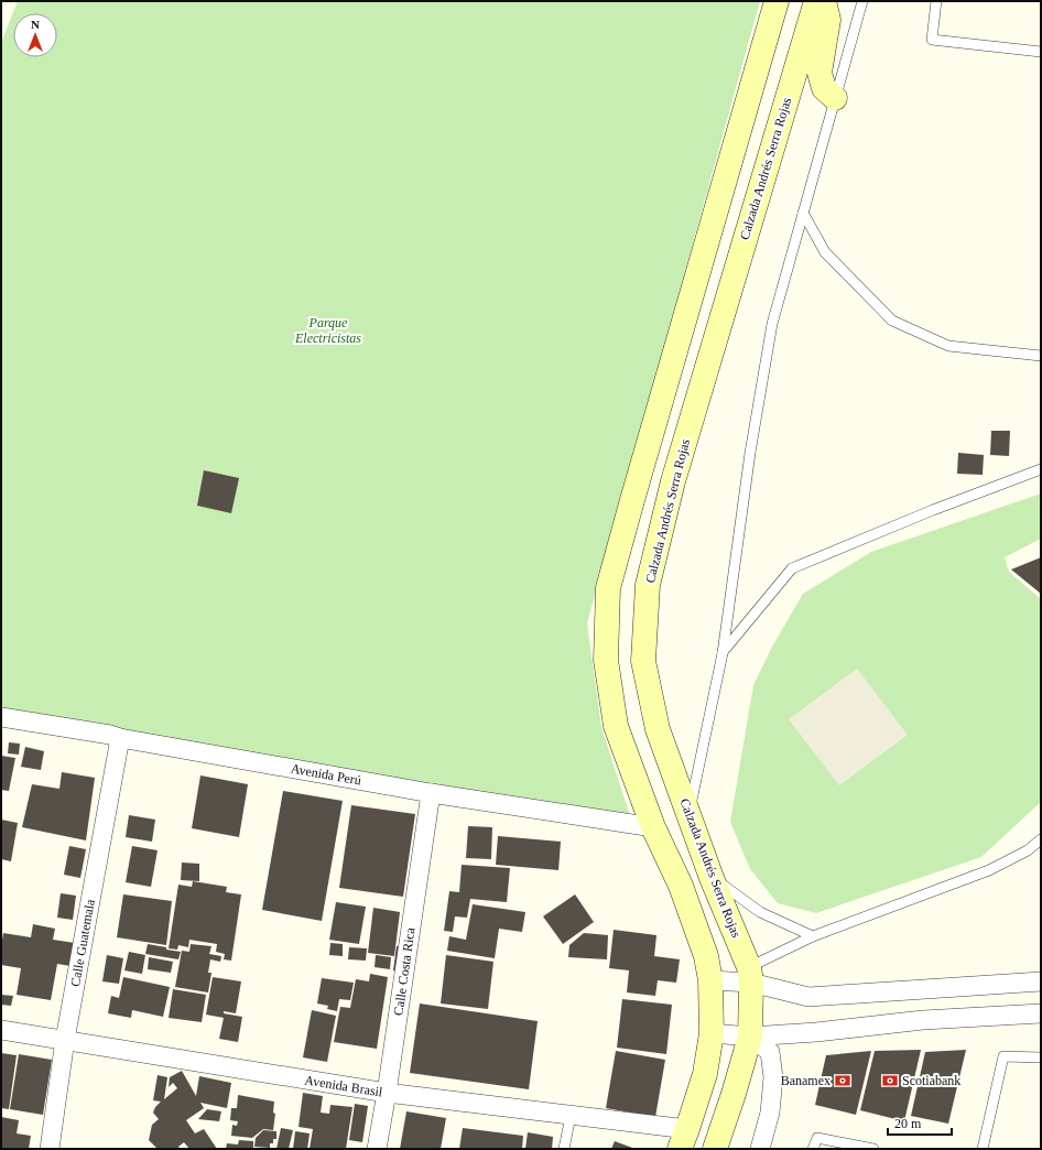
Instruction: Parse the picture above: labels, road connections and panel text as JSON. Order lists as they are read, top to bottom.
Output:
{
  "streets": {
    "main road": ["Calzada Andrés Serra Rojas"],
    "street": [
      "Avenida Perú",
      "Calle Guatemala",
      "Calle Costa Rica",
      "Avenida Brasil"
    ]
  },
  "crossings": [
    ["Avenida Perú", "Calle Guatemala"],
    ["Avenida Perú", "Calle Costa Rica"],
    ["Calle Guatemala", "Avenida Brasil"],
    ["Calle Costa Rica", "Avenida Brasil"]
  ],
  "parks": ["Parque Electricistas"],
  "places": {
    "bank": ["Banamex", "Scotiabank"]
  },
  "scale_bar": "20 m",
  "north": "top"
}
